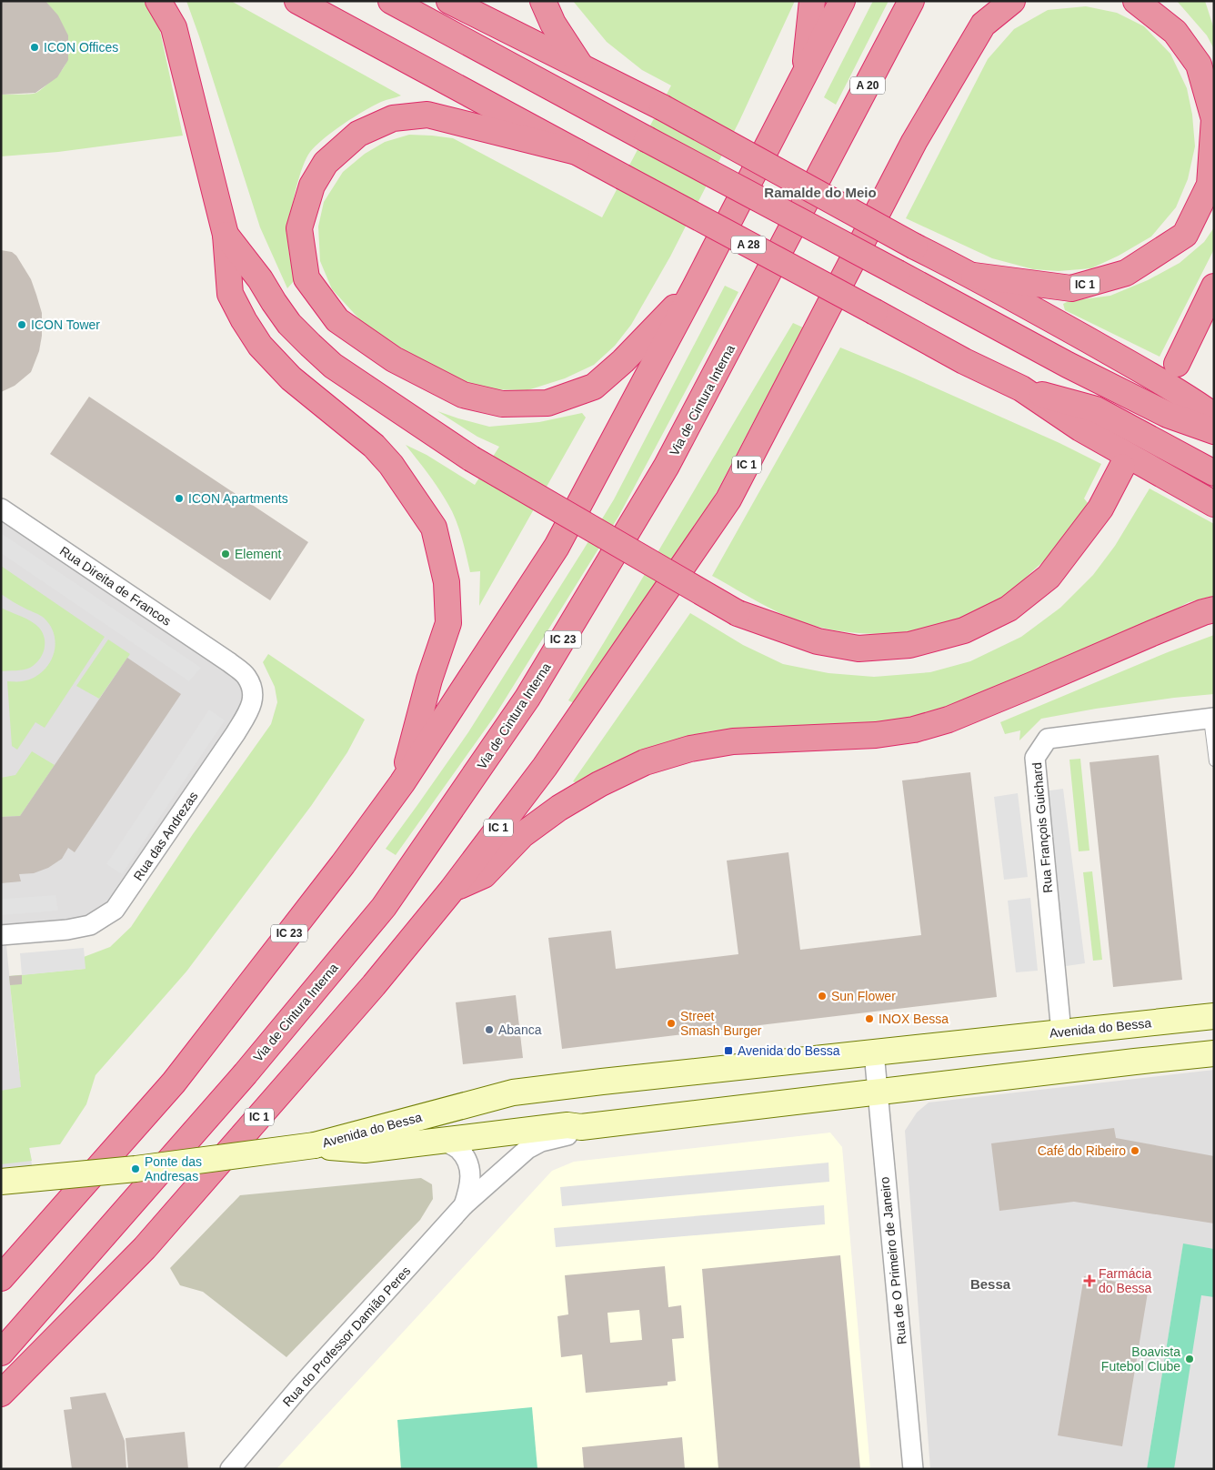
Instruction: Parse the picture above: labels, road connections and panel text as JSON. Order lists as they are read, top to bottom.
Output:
{
  "streets": {
    "highway": [
      "A 20",
      "A 28",
      "IC 1",
      "Via de Cintura Interna",
      "IC 23"
    ],
    "main road": ["Avenida do Bessa"],
    "street": [
      "Rua Direita de Francos",
      "Rua François Guichard",
      "Rua das Andrezas",
      "Rua de O Primeiro de Janeiro",
      "Rua do Professor Damião Peres"
    ]
  },
  "crossings": [
    ["Rua Direita de Francos", "Rua das Andrezas"],
    ["Rua François Guichard", "Avenida do Bessa"],
    ["Avenida do Bessa", "Rua de O Primeiro de Janeiro"],
    ["Avenida do Bessa", "Rua do Professor Damião Peres"]
  ],
  "districts": ["Ramalde do Meio", "Bessa"],
  "places": {
    "other": [
      "ICON Offices",
      "ICON Tower",
      "ICON Apartments",
      "Element",
      "Sun Flower",
      "INOX Bessa",
      "Street Smash Burger",
      "Abanca",
      "Café do Ribeiro",
      "Ponte das Andresas",
      "Boavista Futebol Clube"
    ],
    "transit": ["Avenida do Bessa"],
    "health": ["Farmácia do Bessa"]
  }
}
